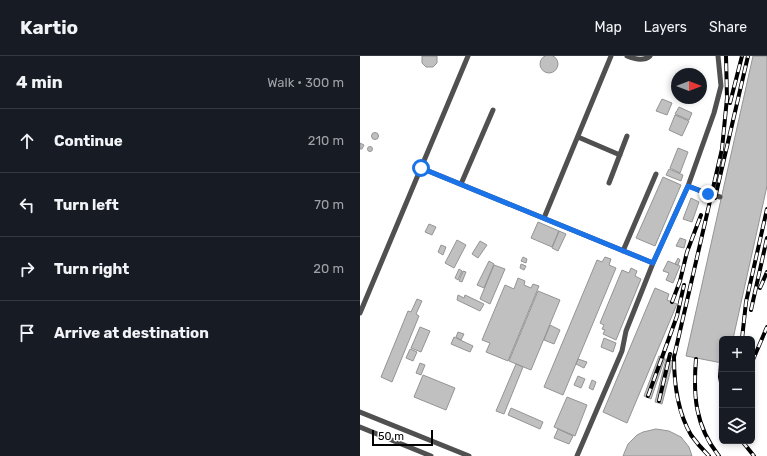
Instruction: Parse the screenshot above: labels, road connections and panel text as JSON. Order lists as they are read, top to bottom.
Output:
{
  "scale_bar": "50 m",
  "north": "right",
  "page": {
    "header": "Kartio",
    "nav": ["Map", "Layers", "Share"],
    "heading": ["4 min", "Walk · 300 m"],
    "list": [
      ["Continue", "210 m"],
      ["Turn left", "70 m"],
      ["Turn right", "20 m"],
      "Arrive at destination"
    ],
    "map_buttons": ["+", "−"],
    "scale": "50 m"
  }
}
